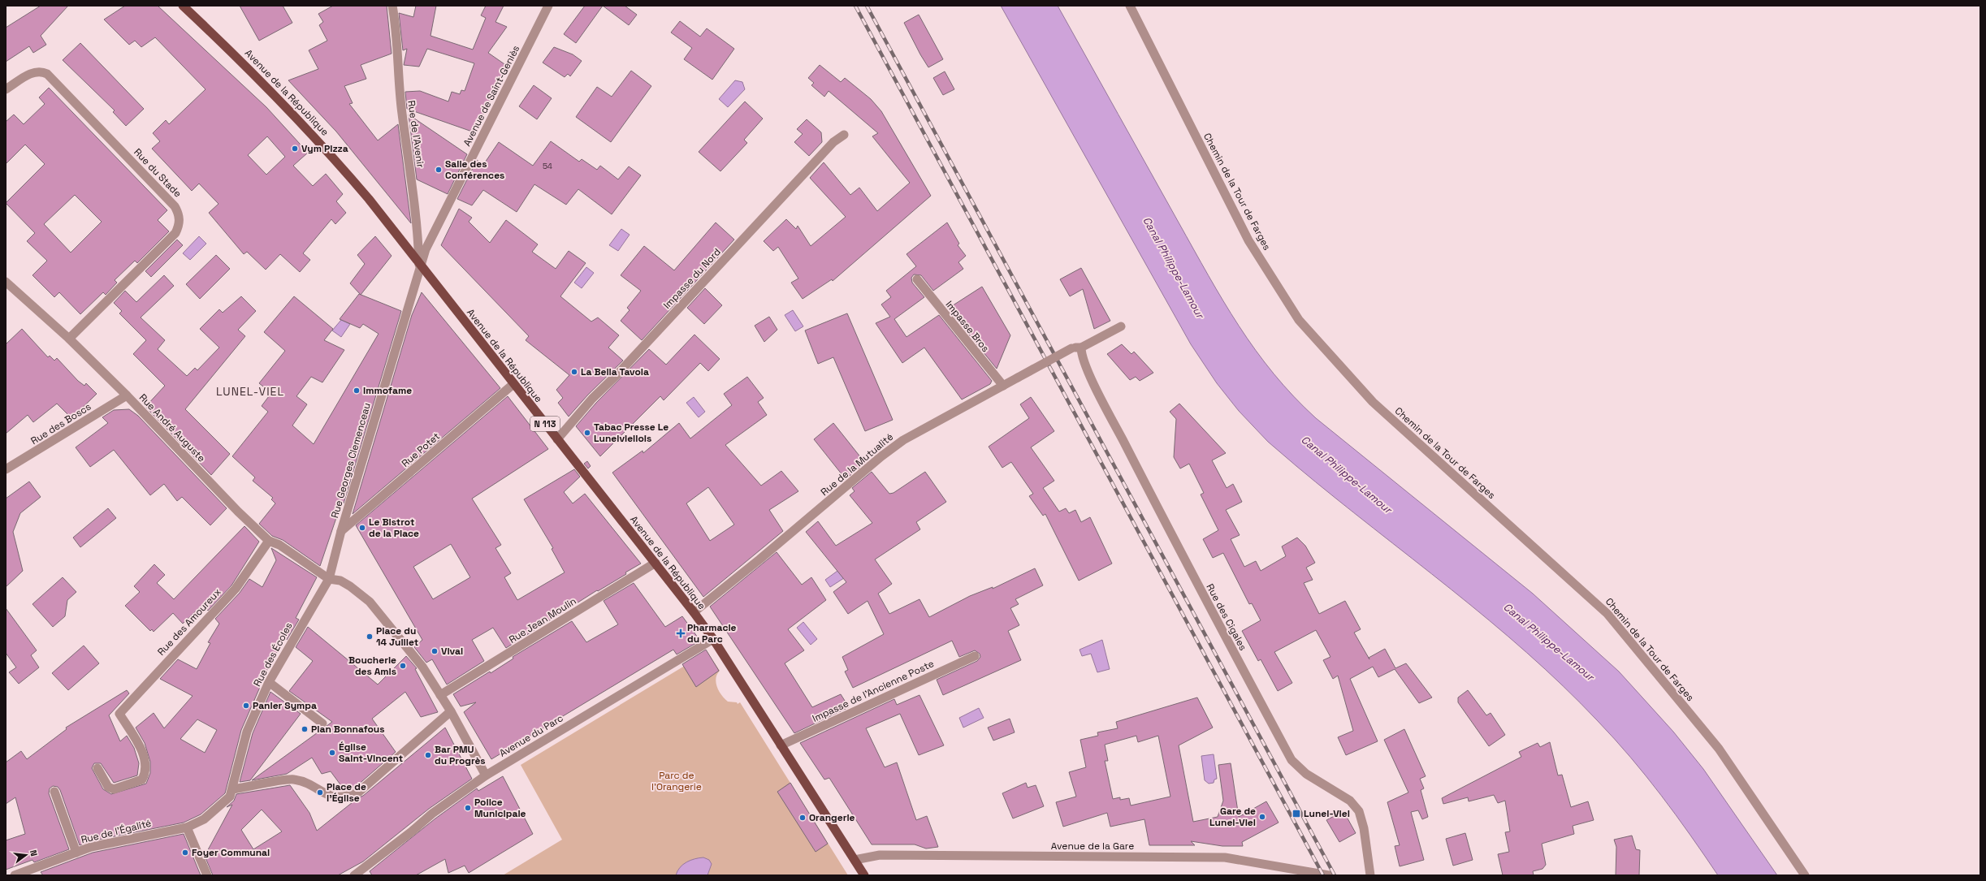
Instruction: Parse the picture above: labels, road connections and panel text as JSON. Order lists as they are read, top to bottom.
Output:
{
  "streets": {
    "main road": ["Avenue de la République", "N 113"],
    "street": [
      "Avenue de Saint-Geniès",
      "Rue de l'Avenir",
      "Rue du Stade",
      "Chemin de la Tour de Farges",
      "Impasse du Nord",
      "Impasse Bros",
      "Rue des Boscs",
      "Rue André Auguste",
      "Rue Potet",
      "Rue Georges Clemenceau",
      "Rue de la Mutualité",
      "Rue des Cigales",
      "Rue Jean Moulin",
      "Rue des Amoureux",
      "Rue des Écoles",
      "Impasse de l'Ancienne Poste",
      "Avenue du Parc",
      "Rue de l'Égalité",
      "Avenue de la Gare"
    ]
  },
  "crossings": [
    ["Avenue de la République", "Avenue de Saint-Geniès"],
    ["Avenue de la République", "Rue de l'Avenir"],
    ["Avenue de la République", "Impasse du Nord"],
    ["Avenue de la République", "Rue Potet"],
    ["Avenue de la République", "Rue Georges Clemenceau"],
    ["Avenue de la République", "Rue de la Mutualité"],
    ["Avenue de la République", "Rue Jean Moulin"],
    ["Avenue de la République", "Impasse de l'Ancienne Poste"],
    ["Avenue de la République", "Avenue du Parc"],
    ["Avenue de la République", "Avenue de la Gare"],
    ["Avenue de Saint-Geniès", "Rue de l'Avenir"],
    ["Avenue de Saint-Geniès", "Rue Georges Clemenceau"],
    ["Rue de l'Avenir", "Rue Georges Clemenceau"],
    ["Rue du Stade", "Rue André Auguste"],
    ["Impasse Bros", "Rue de la Mutualité"],
    ["Rue des Boscs", "Rue André Auguste"],
    ["Rue André Auguste", "Rue des Amoureux"],
    ["Rue André Auguste", "Rue des Écoles"],
    ["Rue Potet", "Rue Georges Clemenceau"],
    ["Rue de la Mutualité", "Rue des Cigales"],
    ["Rue des Écoles", "Rue de l'Égalité"]
  ],
  "districts": ["LUNEL-VIEL"],
  "water": ["Canal Philippe-Lamour"],
  "parks": ["Parc de l'Orangerie"],
  "places": {
    "other": [
      "Vym Pizza",
      "Salle des Conférences",
      "La Bella Tavola",
      "Immofame",
      "Tabac Presse Le Lunelviellois",
      "Le Bistrot de la Place",
      "Place du 14 Juillet",
      "Vival",
      "Boucherie des Amis",
      "Panier Sympa",
      "Plan Bonnafous",
      "Église Saint-Vincent",
      "Bar PMU du Progrès",
      "Place de l'Église",
      "Police Municipale",
      "Gare de Lunel-Viel",
      "Orangerie",
      "Foyer Communal"
    ],
    "health": ["Pharmacie du Parc"],
    "transit": ["Lunel-Viel"]
  },
  "house_numbers": ["54"],
  "north": "right"
}
